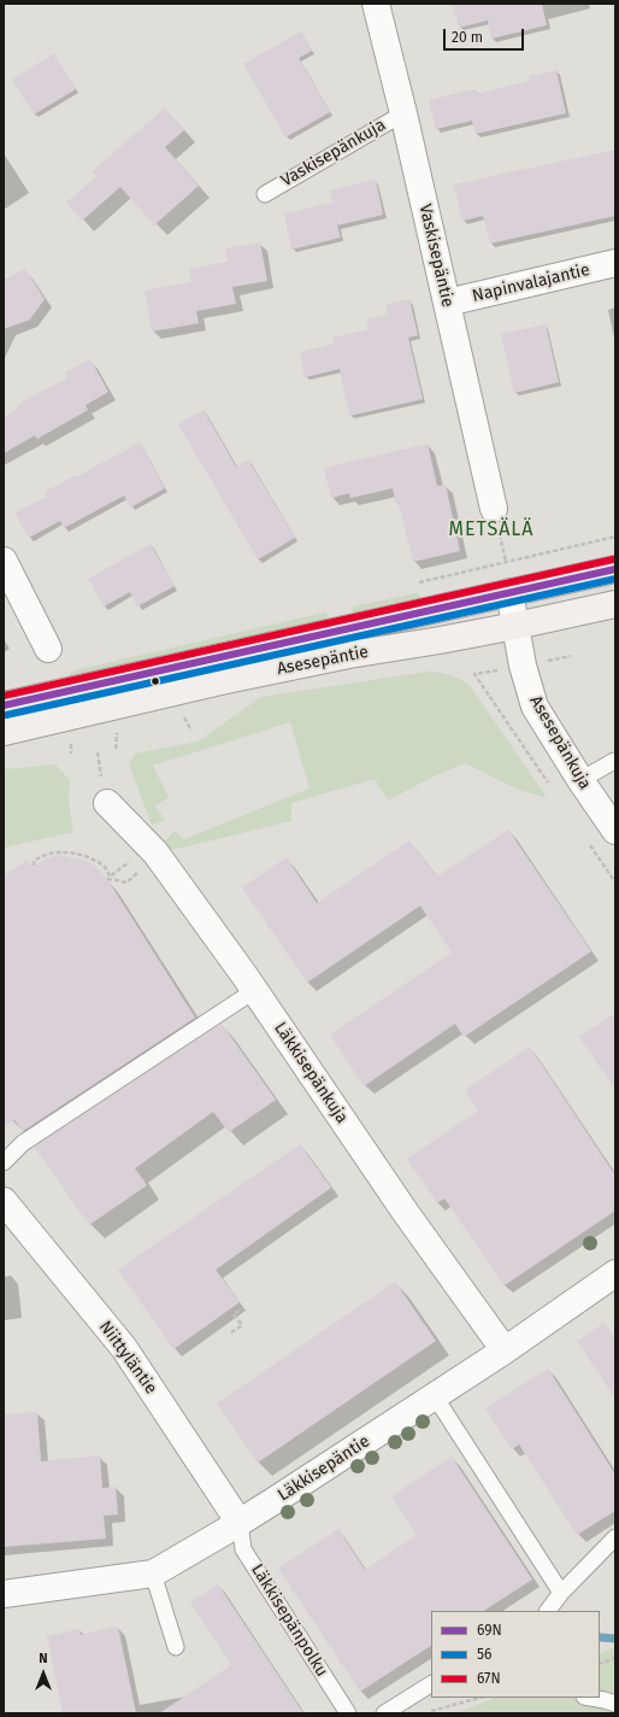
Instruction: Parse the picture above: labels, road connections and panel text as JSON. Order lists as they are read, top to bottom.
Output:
{
  "streets": {
    "main road": ["Asesepäntie"],
    "street": [
      "Vaskisepäntie",
      "Napinvalajantie",
      "Asesepänkuja",
      "Läkkisepänkuja",
      "Niittyläntie",
      "Läkkisepäntie"
    ],
    "lane": ["Vaskisepänkuja", "Läkkisepänpolku"]
  },
  "crossings": [
    ["Vaskisepänkuja", "Vaskisepäntie"],
    ["Vaskisepäntie", "Napinvalajantie"],
    ["Asesepäntie", "Asesepänkuja"],
    ["Läkkisepänkuja", "Läkkisepäntie"],
    ["Niittyläntie", "Läkkisepäntie"],
    ["Niittyläntie", "Läkkisepänpolku"],
    ["Läkkisepäntie", "Läkkisepänpolku"]
  ],
  "districts": ["METSÄLÄ"],
  "lines": ["transit line 67N", "transit line 69N", "transit line 56"],
  "legend": ["69N", "56", "67N"],
  "scale_bar": "20 m",
  "north": "top"
}
